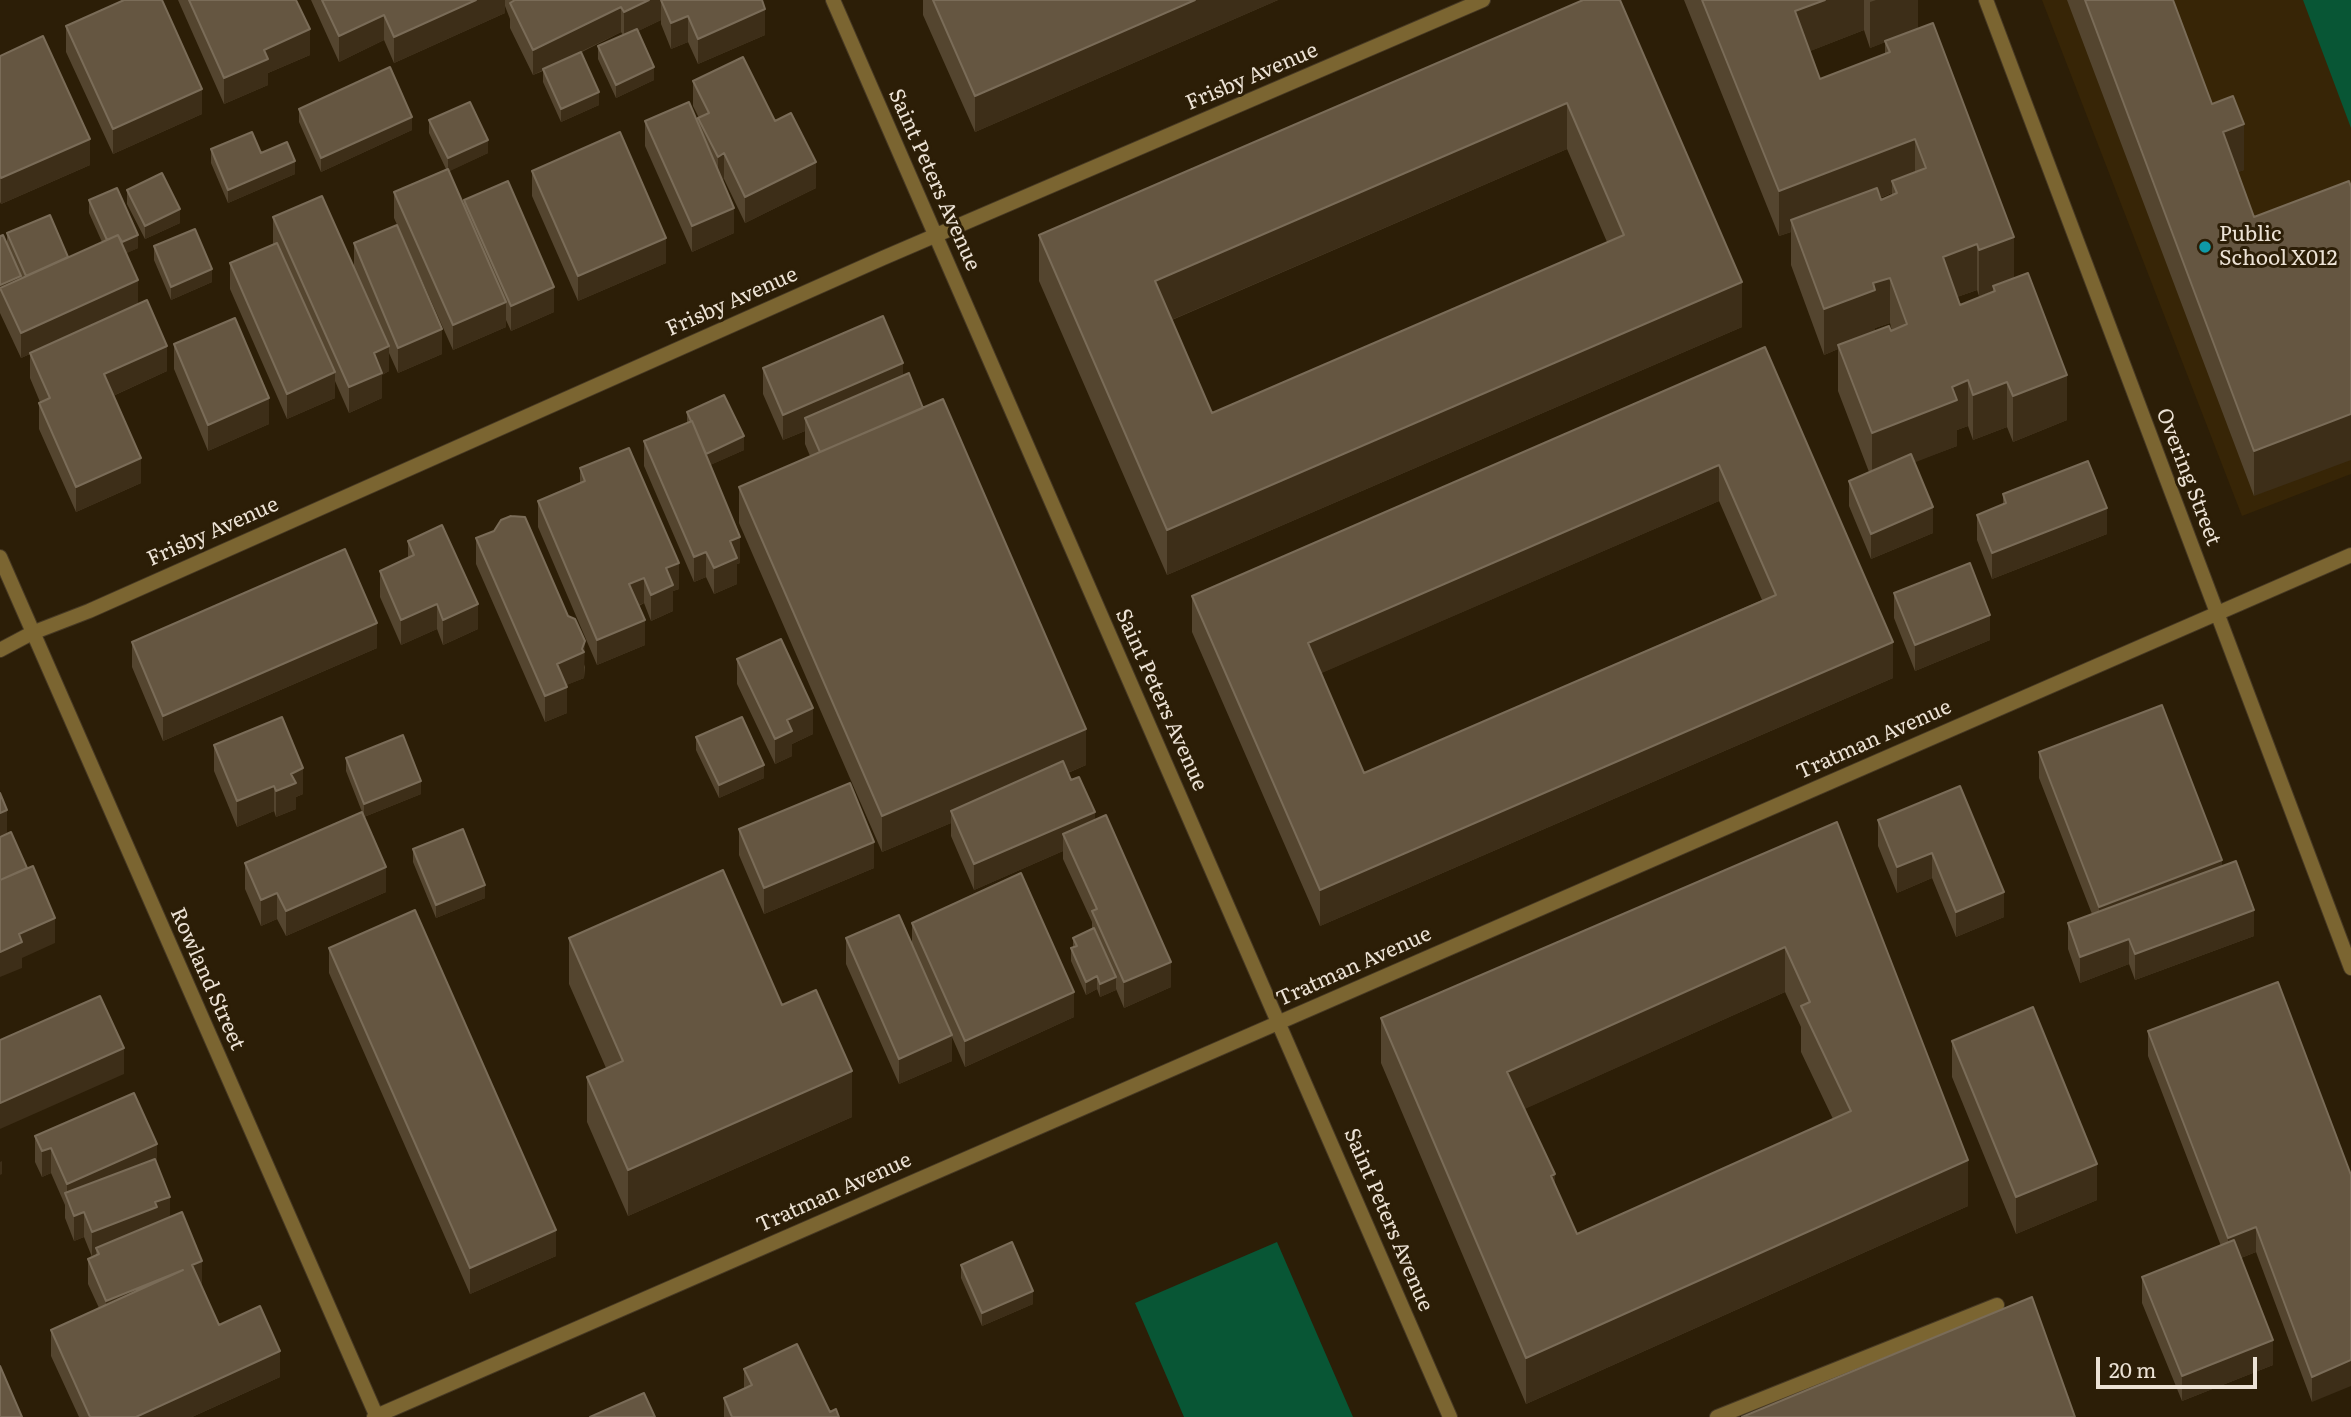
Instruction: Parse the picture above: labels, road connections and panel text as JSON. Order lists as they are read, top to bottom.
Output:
{
  "streets": {
    "street": [
      "Frisby Avenue",
      "Saint Peters Avenue",
      "Overing Street",
      "Tratman Avenue",
      "Rowland Street"
    ]
  },
  "crossings": [
    ["Frisby Avenue", "Saint Peters Avenue"],
    ["Frisby Avenue", "Rowland Street"],
    ["Saint Peters Avenue", "Tratman Avenue"],
    ["Overing Street", "Tratman Avenue"],
    ["Tratman Avenue", "Rowland Street"]
  ],
  "places": ["Public School X012"],
  "scale_bar": "20 m"
}
